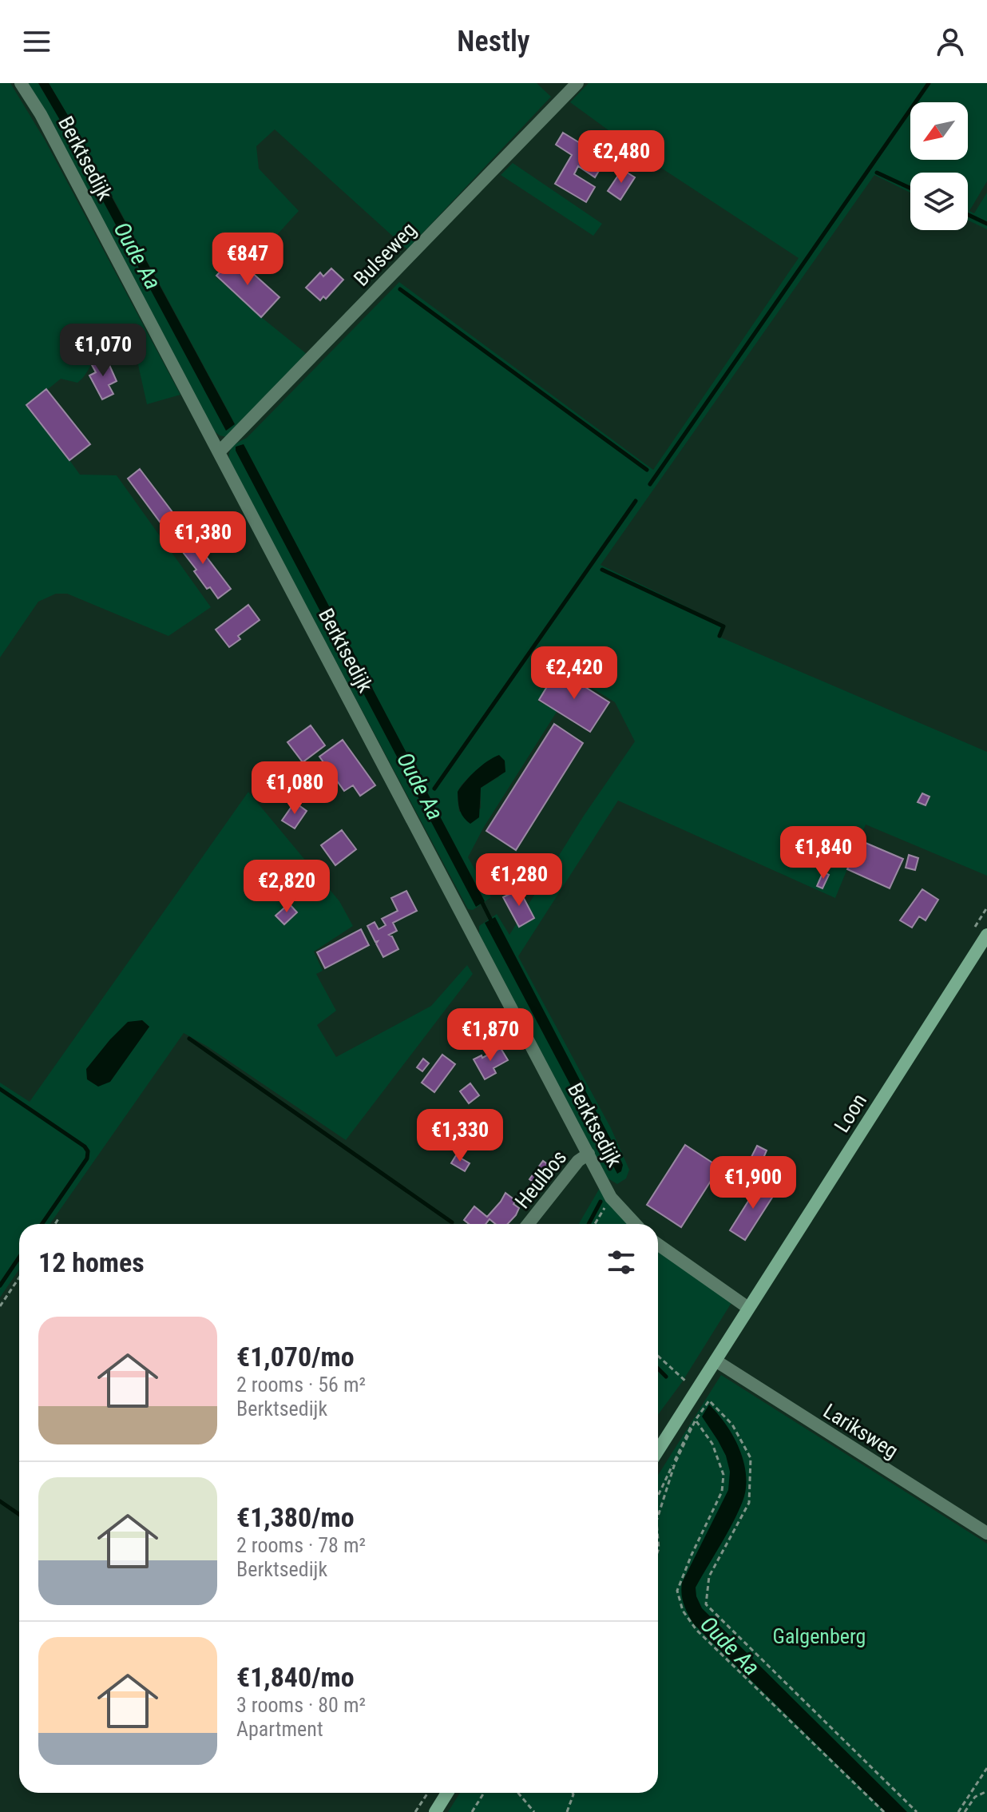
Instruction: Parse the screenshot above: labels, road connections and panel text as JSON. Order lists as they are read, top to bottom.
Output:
{
  "streets": {
    "main road": ["Loon"],
    "street": [
      "Berktsedijk",
      "Bulseweg",
      "Heulbos",
      "Lariksweg"
    ]
  },
  "crossings": [
    ["Berktsedijk", "Bulseweg"],
    ["Berktsedijk", "Heulbos"],
    ["Loon", "Lariksweg"]
  ],
  "water": ["Oude Aa"],
  "parks": ["Galgenberg"],
  "north": "bottom left",
  "page": {
    "header": "Nestly",
    "price": [
      "€2,480",
      "€847",
      "€1,070",
      "€1,380",
      "€2,420",
      "€1,080",
      "€1,840",
      "€1,280",
      "€2,820",
      "€1,870",
      "€1,330",
      "€1,900"
    ],
    "heading": "12 homes",
    "list": [
      {
        "name": "€1,070/mo",
        "note": "2 rooms · 56 m² · Berktsedijk"
      },
      {
        "name": "€1,380/mo",
        "note": "2 rooms · 78 m² · Berktsedijk"
      },
      {
        "name": "€1,840/mo",
        "note": "3 rooms · 80 m² · Apartment"
      }
    ]
  }
}
